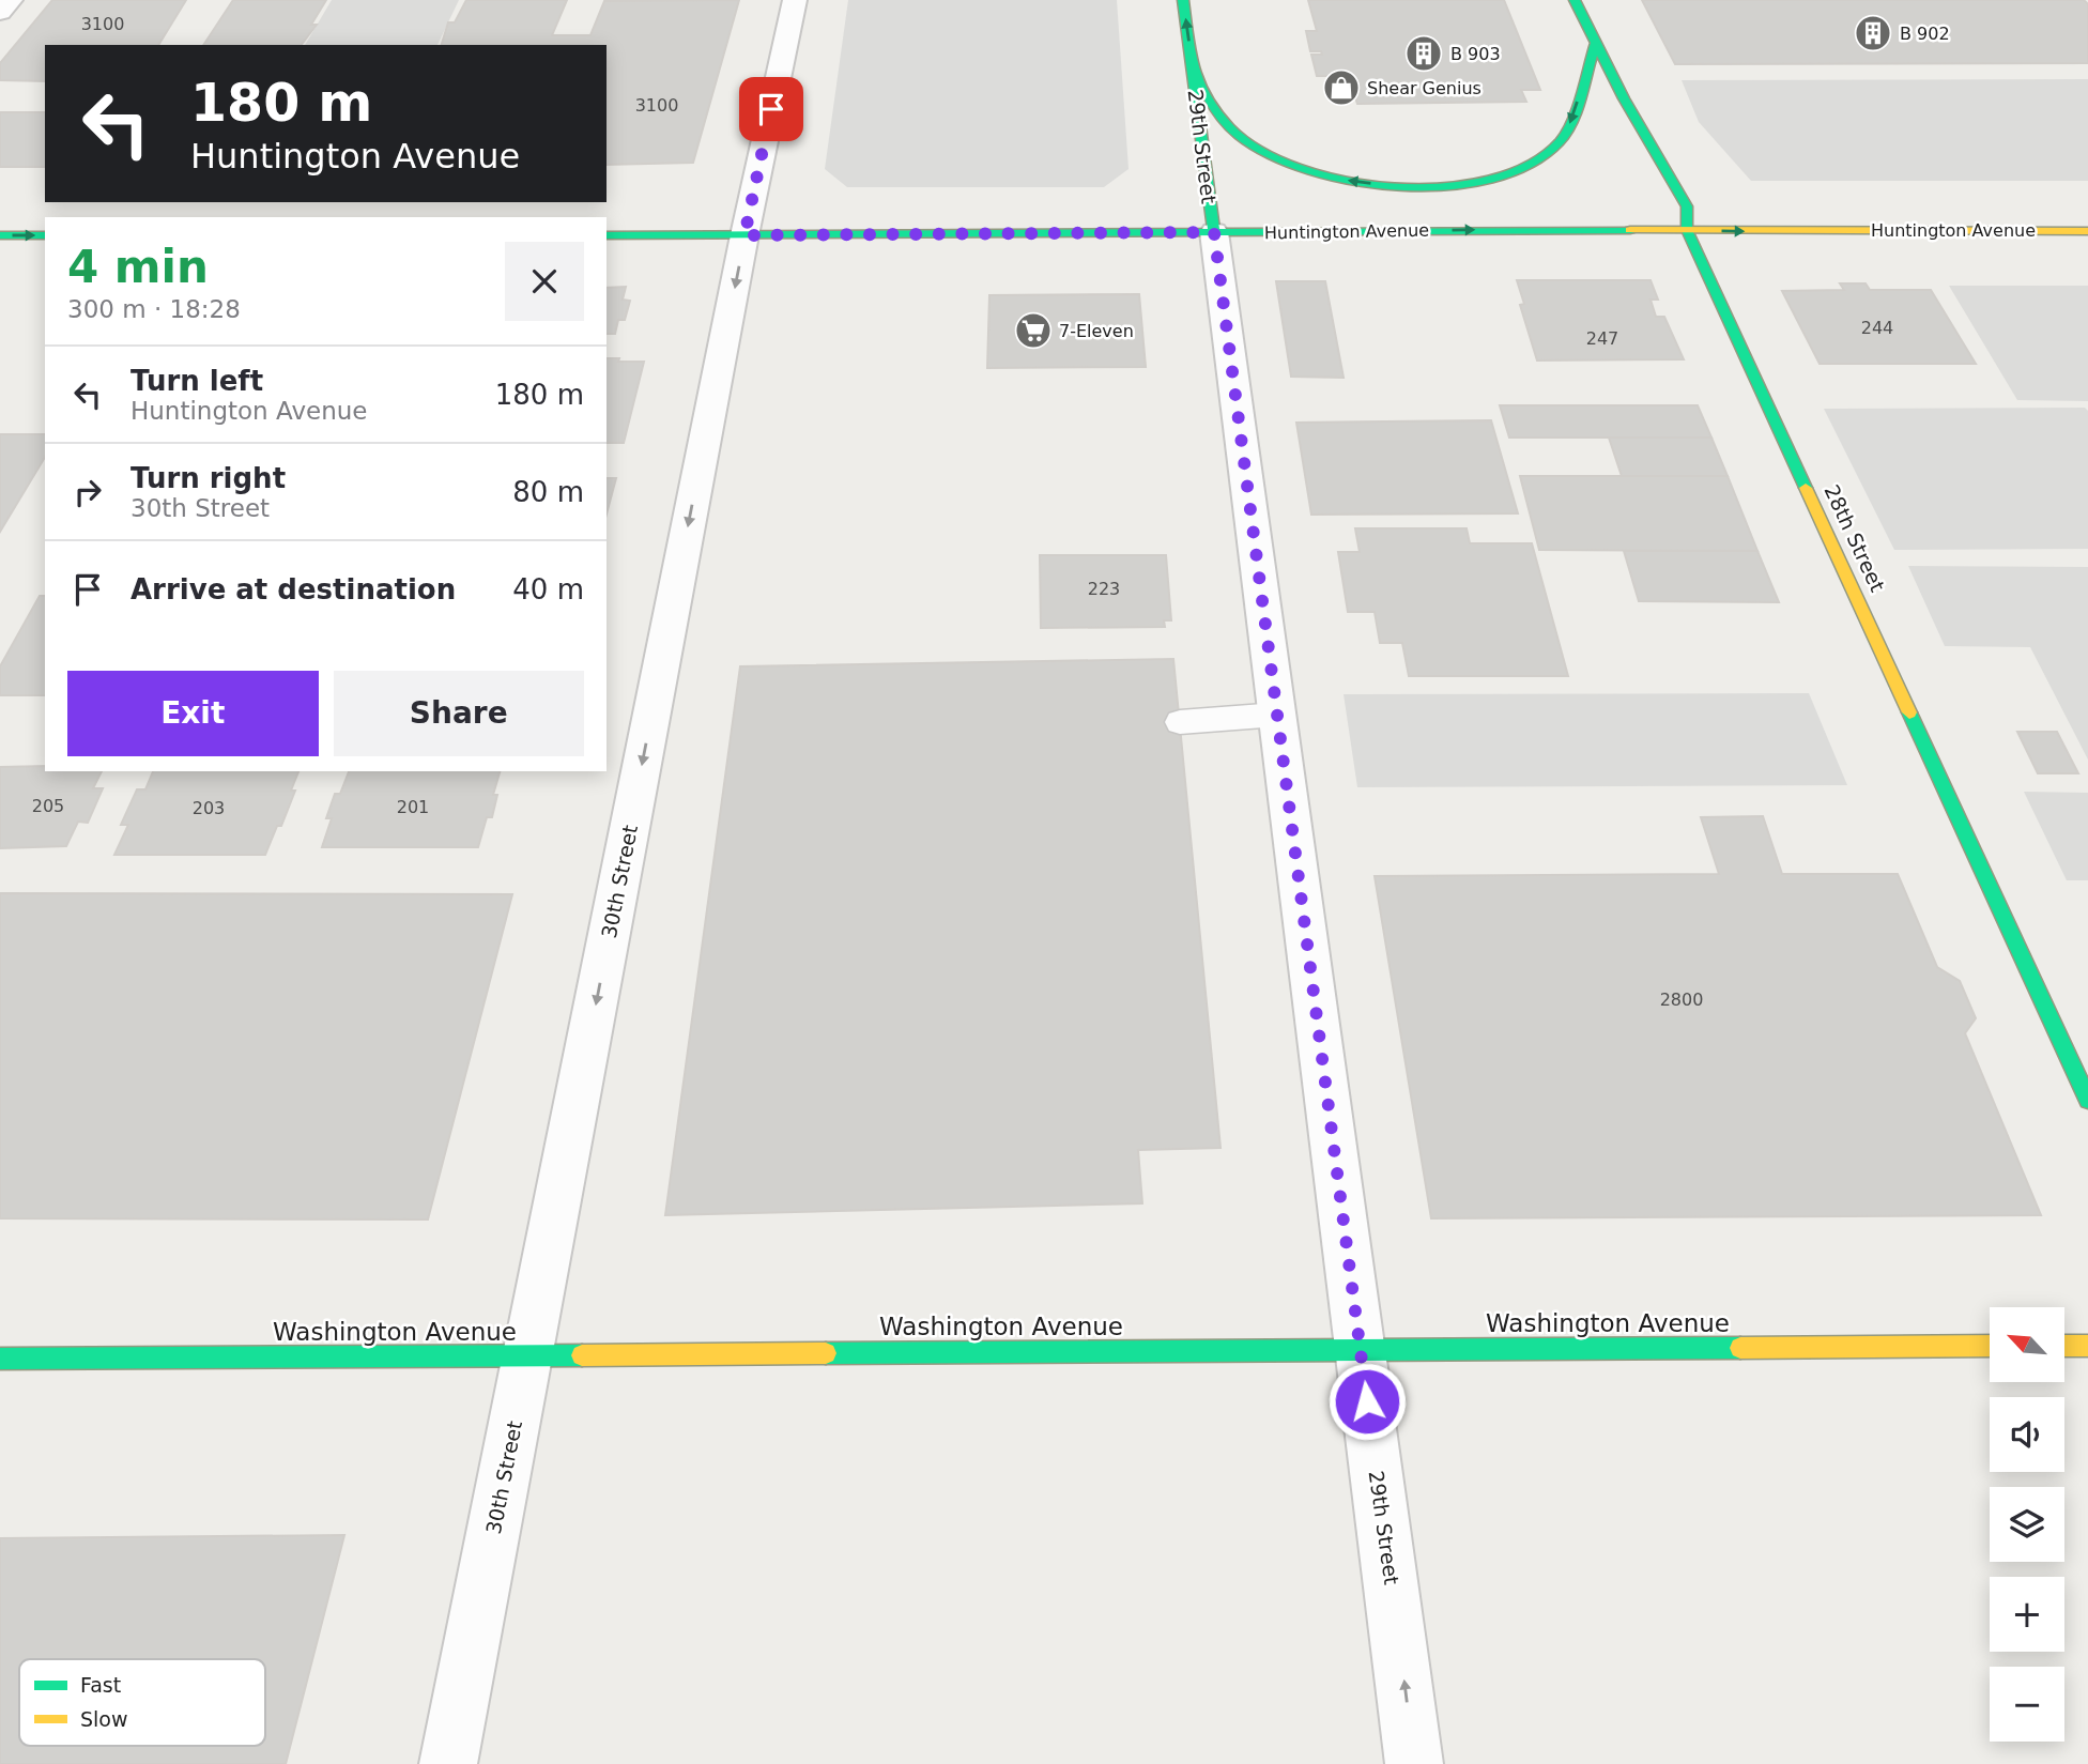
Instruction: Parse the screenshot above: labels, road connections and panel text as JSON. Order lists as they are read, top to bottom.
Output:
{
  "streets": {
    "main road": [
      "29th Street",
      "Huntington Avenue",
      "28th Street",
      "Washington Avenue"
    ],
    "street": ["30th Street"]
  },
  "crossings": [
    ["29th Street", "Huntington Avenue"],
    ["29th Street", "Washington Avenue"],
    ["Huntington Avenue", "28th Street"],
    ["Huntington Avenue", "30th Street"],
    ["30th Street", "Washington Avenue"]
  ],
  "one_way": ["Huntington Avenue", "30th Street"],
  "places": {
    "building": ["B 902", "B 903"],
    "shop": ["Shear Genius"],
    "supermarket": ["7-Eleven"]
  },
  "house_numbers": [
    "3100",
    "3100",
    "244",
    "247",
    "223",
    "205",
    "201",
    "203",
    "2800"
  ],
  "legend": ["Fast", "Slow"],
  "north": "top left",
  "page": {
    "turn": ["180 m", "Huntington Avenue"],
    "heading": ["4 min", "300 m · 18:28"],
    "list": [
      {
        "name": "Turn left",
        "note": "Huntington Avenue",
        "value": "180 m"
      },
      {
        "name": "Turn right",
        "note": "30th Street",
        "value": "80 m"
      },
      {
        "name": "Arrive at destination",
        "value": "40 m"
      }
    ],
    "buttons": ["Exit", "Share"],
    "map_buttons": ["+", "−"]
  }
}
